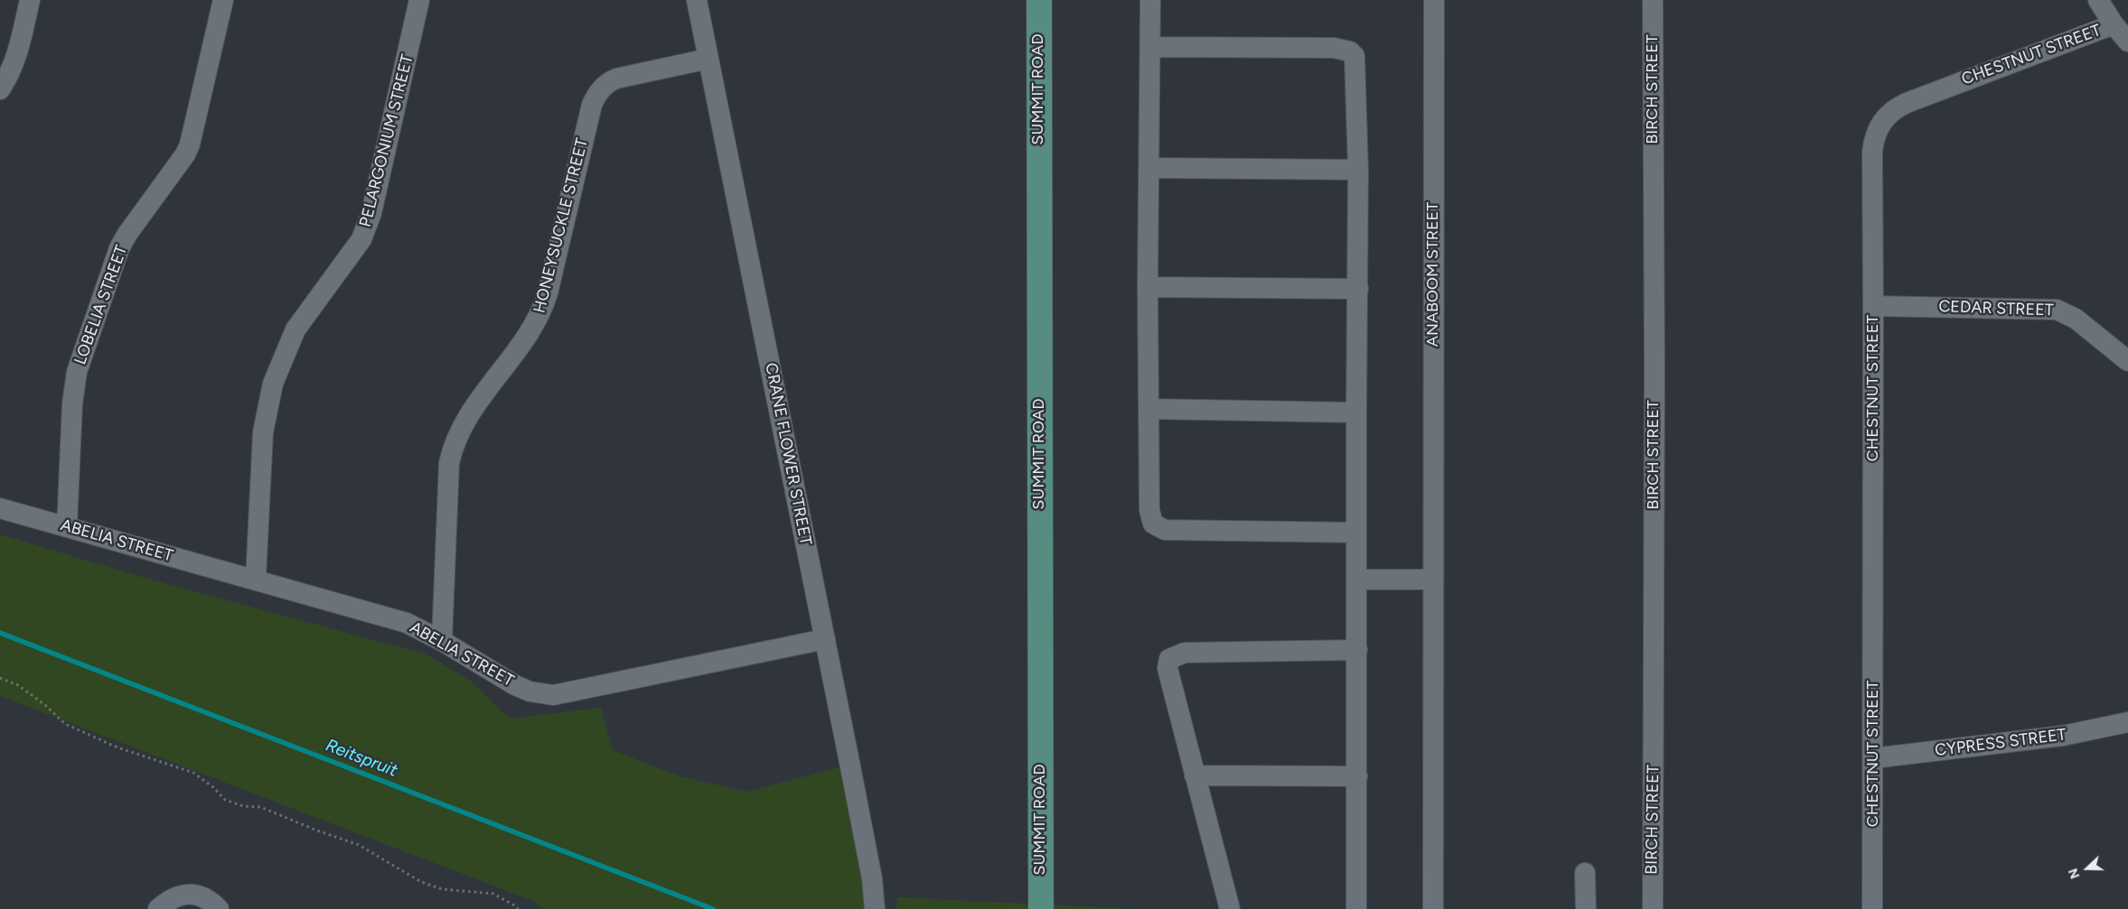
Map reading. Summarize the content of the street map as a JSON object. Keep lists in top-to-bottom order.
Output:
{
  "streets": {
    "main road": ["SUMMIT ROAD"],
    "street": [
      "CHESTNUT STREET",
      "BIRCH STREET",
      "PELARGONIUM STREET",
      "HONEYSUCKLE STREET",
      "ANABOOM STREET",
      "LOBELIA STREET",
      "CEDAR STREET",
      "CRANE FLOWER STREET",
      "ABELIA STREET",
      "CYPRESS STREET"
    ]
  },
  "crossings": [
    ["CHESTNUT STREET", "CEDAR STREET"],
    ["CHESTNUT STREET", "CYPRESS STREET"],
    ["PELARGONIUM STREET", "ABELIA STREET"],
    ["HONEYSUCKLE STREET", "CRANE FLOWER STREET"],
    ["HONEYSUCKLE STREET", "ABELIA STREET"],
    ["LOBELIA STREET", "ABELIA STREET"],
    ["CRANE FLOWER STREET", "ABELIA STREET"]
  ],
  "water": ["Reitspruit"],
  "north": "left"
}
